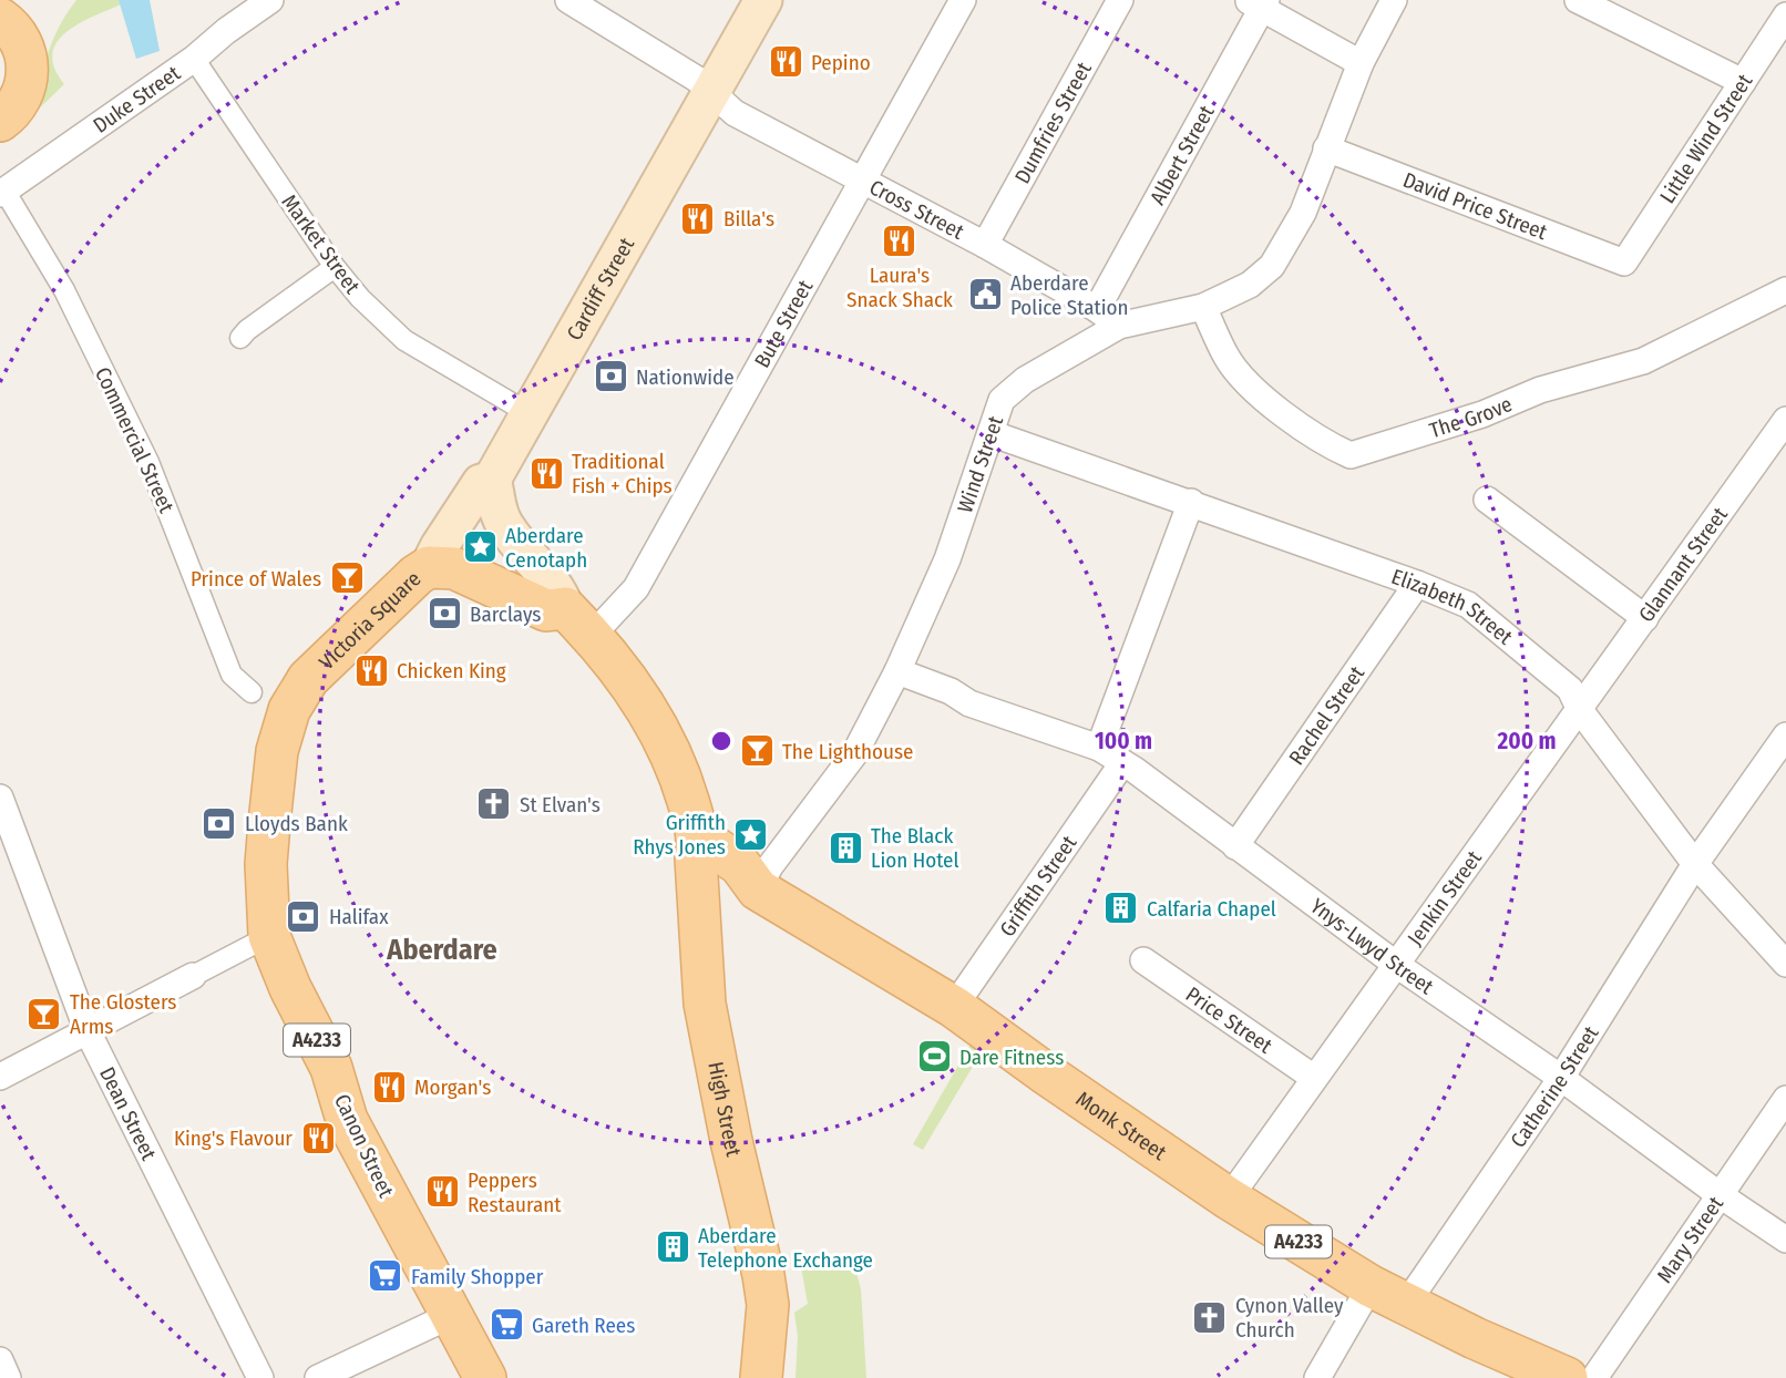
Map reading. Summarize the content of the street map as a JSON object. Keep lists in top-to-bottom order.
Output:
{
  "streets": {
    "main road": [
      "Cardiff Street",
      "Victoria Square",
      "A4233",
      "High Street",
      "Monk Street",
      "Canon Street"
    ],
    "street": [
      "Duke Street",
      "Dumfries Street",
      "Little Wind Street",
      "Albert Street",
      "David Price Street",
      "Cross Street",
      "Market Street",
      "Bute Street",
      "The Grove",
      "Commercial Street",
      "Wind Street",
      "Glannant Street",
      "Elizabeth Street",
      "Rachel Street",
      "Griffith Street",
      "Jenkin Street",
      "Ynys-Lwyd Street",
      "Price Street",
      "Catherine Street",
      "Dean Street",
      "Mary Street"
    ]
  },
  "crossings": [
    ["Duke Street", "Market Street"],
    ["Duke Street", "Commercial Street"],
    ["Dumfries Street", "Cross Street"],
    ["Little Wind Street", "David Price Street"],
    ["Albert Street", "Cross Street"],
    ["David Price Street", "Wind Street"],
    ["Cross Street", "Cardiff Street"],
    ["Cross Street", "Bute Street"],
    ["Cross Street", "Wind Street"],
    ["Market Street", "Cardiff Street"],
    ["Cardiff Street", "Victoria Square"],
    ["Bute Street", "Victoria Square"],
    ["The Grove", "Wind Street"],
    ["Wind Street", "Elizabeth Street"],
    ["Wind Street", "Ynys-Lwyd Street"],
    ["Wind Street", "Monk Street"],
    ["Glannant Street", "Elizabeth Street"],
    ["Glannant Street", "Jenkin Street"],
    ["Elizabeth Street", "Rachel Street"],
    ["Elizabeth Street", "Jenkin Street"],
    ["Elizabeth Street", "Catherine Street"],
    ["Victoria Square", "Canon Street"],
    ["Rachel Street", "Ynys-Lwyd Street"],
    ["Griffith Street", "Ynys-Lwyd Street"],
    ["Griffith Street", "Monk Street"],
    ["Jenkin Street", "Ynys-Lwyd Street"],
    ["Jenkin Street", "Price Street"],
    ["Jenkin Street", "Monk Street"],
    ["Ynys-Lwyd Street", "Catherine Street"],
    ["Ynys-Lwyd Street", "Mary Street"],
    ["Catherine Street", "Monk Street"],
    ["High Street", "Monk Street"]
  ],
  "districts": ["Aberdare"],
  "places": {
    "restaurant": [
      "Pepino",
      "Billa's",
      "Laura's Snack Shack",
      "Traditional Fish + Chips",
      "Chicken King",
      "Morgan's",
      "King's Flavour",
      "Peppers Restaurant"
    ],
    "public building": ["Aberdare Police Station"],
    "bank": [
      "Nationwide",
      "Barclays",
      "Lloyds Bank",
      "Halifax"
    ],
    "place": ["Aberdare Cenotaph", "Griffith Rhys Jones"],
    "bar": ["Prince of Wales", "The Lighthouse", "The Glosters Arms"],
    "church": ["St Elvan's", "Cynon Valley Church"],
    "building": ["The Black Lion Hotel", "Calfaria Chapel", "Aberdare Telephone Exchange"],
    "sports": ["Dare Fitness"],
    "supermarket": ["Family Shopper", "Gareth Rees"]
  },
  "rings": ["100 m", "200 m"]
}
